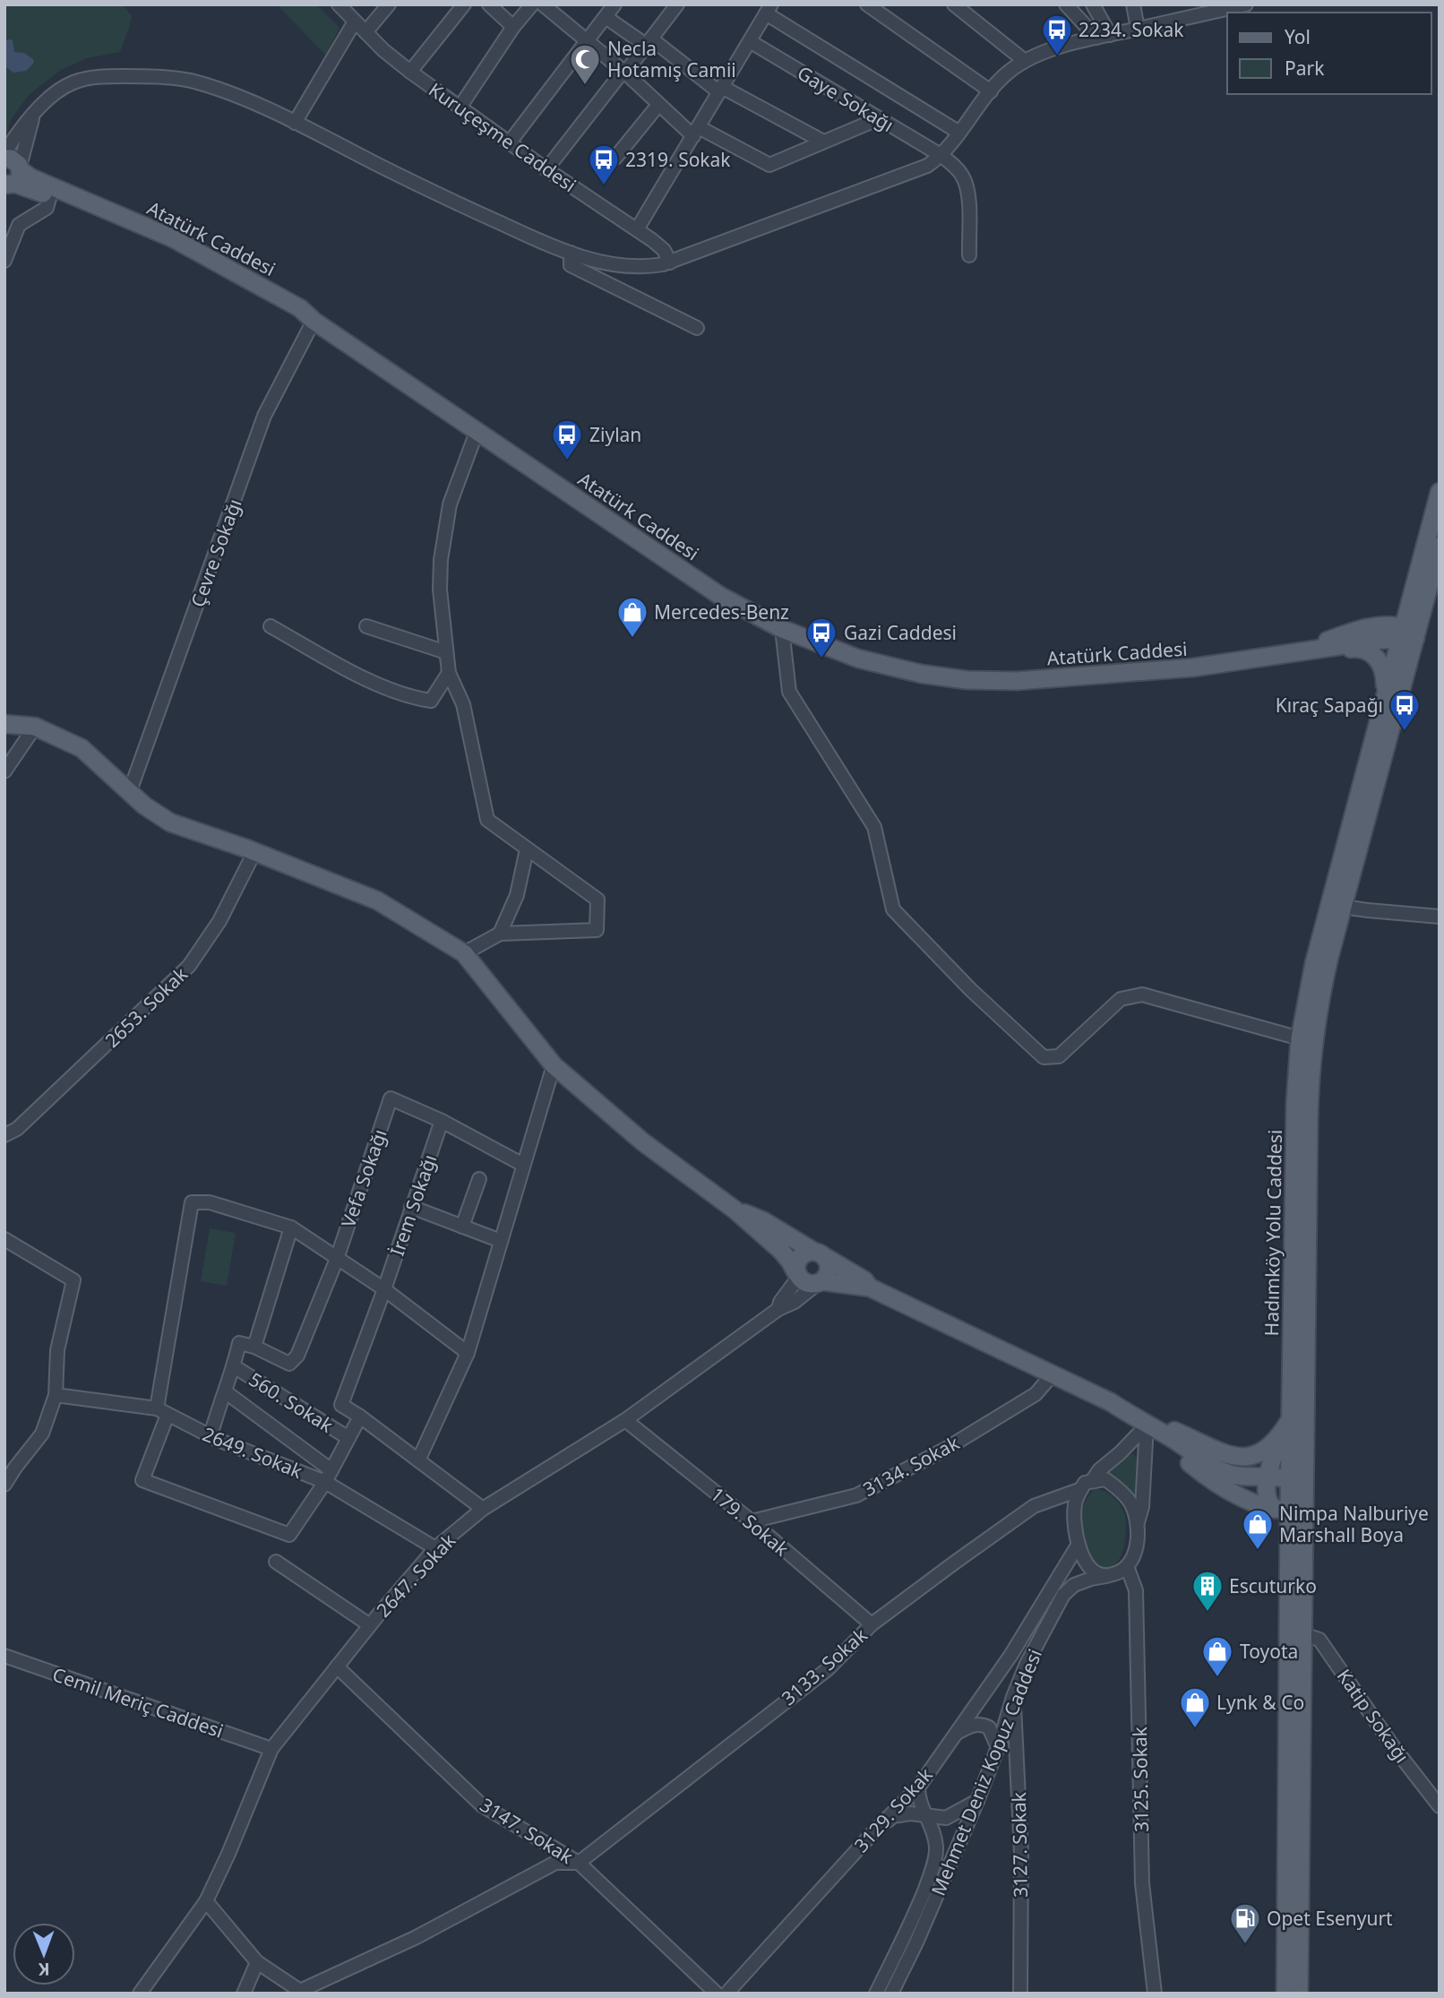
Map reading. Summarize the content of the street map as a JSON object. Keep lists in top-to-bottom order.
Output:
{
  "streets": {
    "main road": ["Atatürk Caddesi", "Hadımköy Yolu Caddesi"],
    "street": [
      "Gaye Sokağı",
      "Kuruçeşme Caddesi",
      "Çevre Sokağı",
      "2653. Sokak",
      "Vefa Sokağı",
      "İrem Sokağı",
      "560. Sokak",
      "2649. Sokak",
      "3134. Sokak",
      "179. Sokak",
      "2647. Sokak",
      "3133. Sokak",
      "Cemil Meriç Caddesi",
      "Katip Sokağı",
      "Mehmet Deniz Kopuz Caddesi",
      "3125. Sokak",
      "3129. Sokak",
      "3147. Sokak",
      "3127. Sokak"
    ]
  },
  "crossings": [
    ["Atatürk Caddesi", "Çevre Sokağı"],
    ["Vefa Sokağı", "İrem Sokağı"],
    ["Hadımköy Yolu Caddesi", "Katip Sokağı"],
    ["2649. Sokak", "2647. Sokak"],
    ["3134. Sokak", "179. Sokak"],
    ["179. Sokak", "2647. Sokak"],
    ["179. Sokak", "3133. Sokak"],
    ["2647. Sokak", "Cemil Meriç Caddesi"],
    ["2647. Sokak", "3147. Sokak"],
    ["3133. Sokak", "Mehmet Deniz Kopuz Caddesi"],
    ["3133. Sokak", "3125. Sokak"],
    ["3133. Sokak", "3129. Sokak"],
    ["3133. Sokak", "3147. Sokak"],
    ["Mehmet Deniz Kopuz Caddesi", "3125. Sokak"],
    ["Mehmet Deniz Kopuz Caddesi", "3129. Sokak"],
    ["Mehmet Deniz Kopuz Caddesi", "3127. Sokak"],
    ["3125. Sokak", "3129. Sokak"]
  ],
  "places": {
    "bus stop": [
      "2234. Sokak",
      "2319. Sokak",
      "Ziylan",
      "Gazi Caddesi",
      "Kıraç Sapağı"
    ],
    "mosque": ["Necla Hotamış Camii"],
    "shop": [
      "Mercedes-Benz",
      "Nimpa Nalburiye Marshall Boya",
      "Toyota",
      "Lynk & Co"
    ],
    "building": ["Escuturko"],
    "fuel station": ["Opet Esenyurt"]
  },
  "legend": ["Yol", "Park"],
  "north": "bottom"
}
